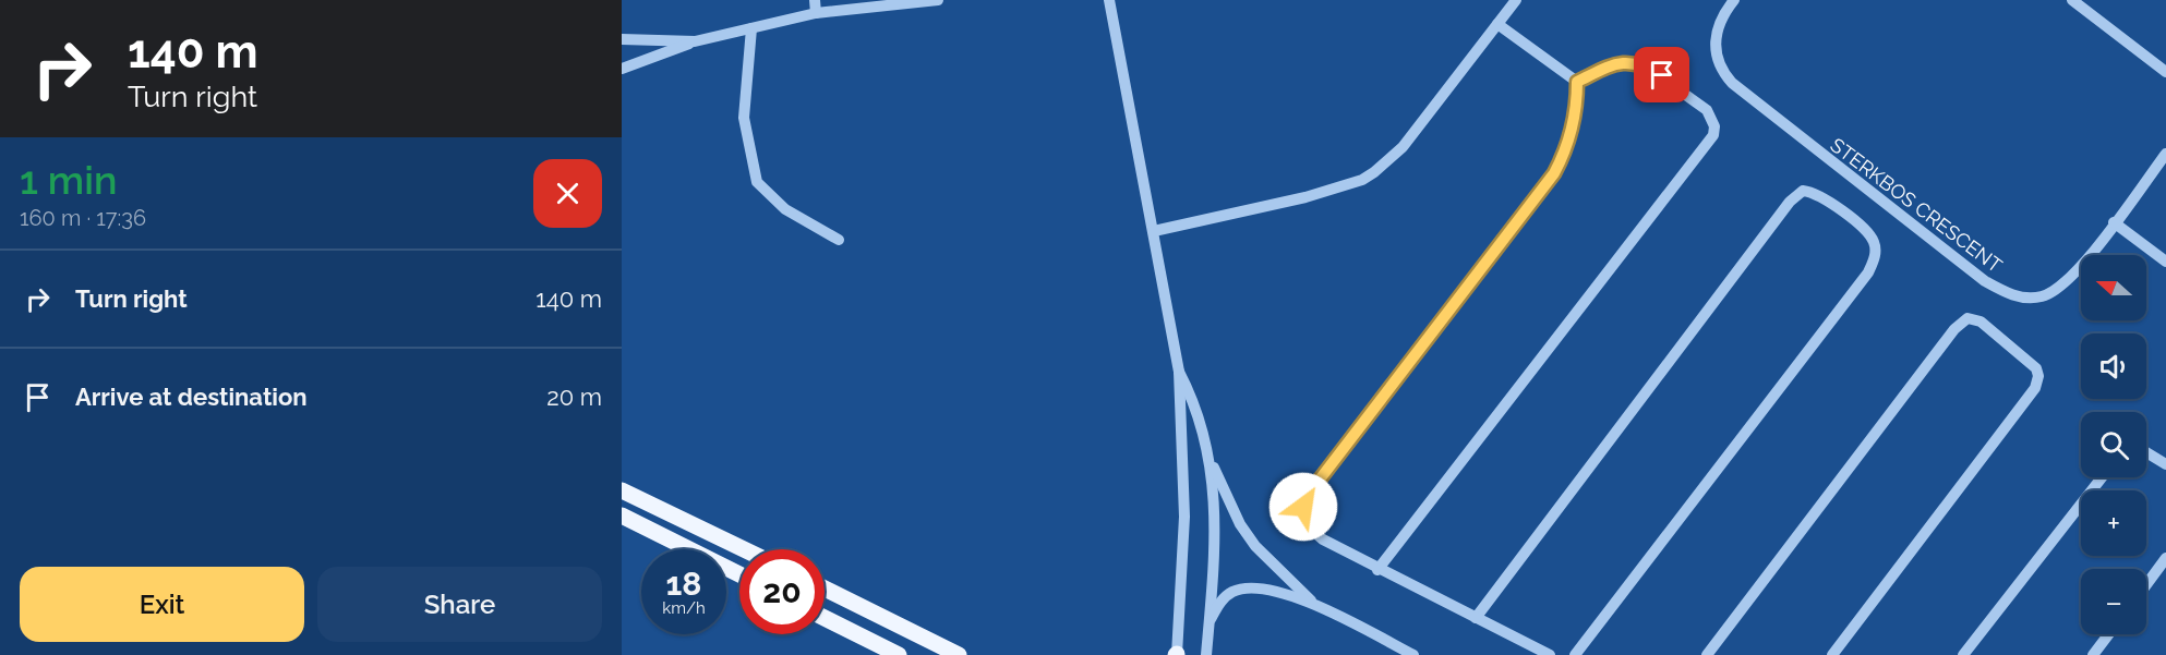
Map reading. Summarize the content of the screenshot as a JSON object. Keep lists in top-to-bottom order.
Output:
{
  "streets": {
    "street": ["STERKBOS CRESCENT"]
  },
  "north": "left",
  "page": {
    "turn": ["140 m", "Turn right"],
    "heading": ["1 min", "160 m · 17:36"],
    "list": [
      {
        "name": "Turn right",
        "value": "140 m"
      },
      {
        "name": "Arrive at destination",
        "value": "20 m"
      }
    ],
    "map_buttons": ["+", "−"],
    "speed": "18 km/h",
    "limit": "20",
    "buttons": ["Exit", "Share"]
  }
}
